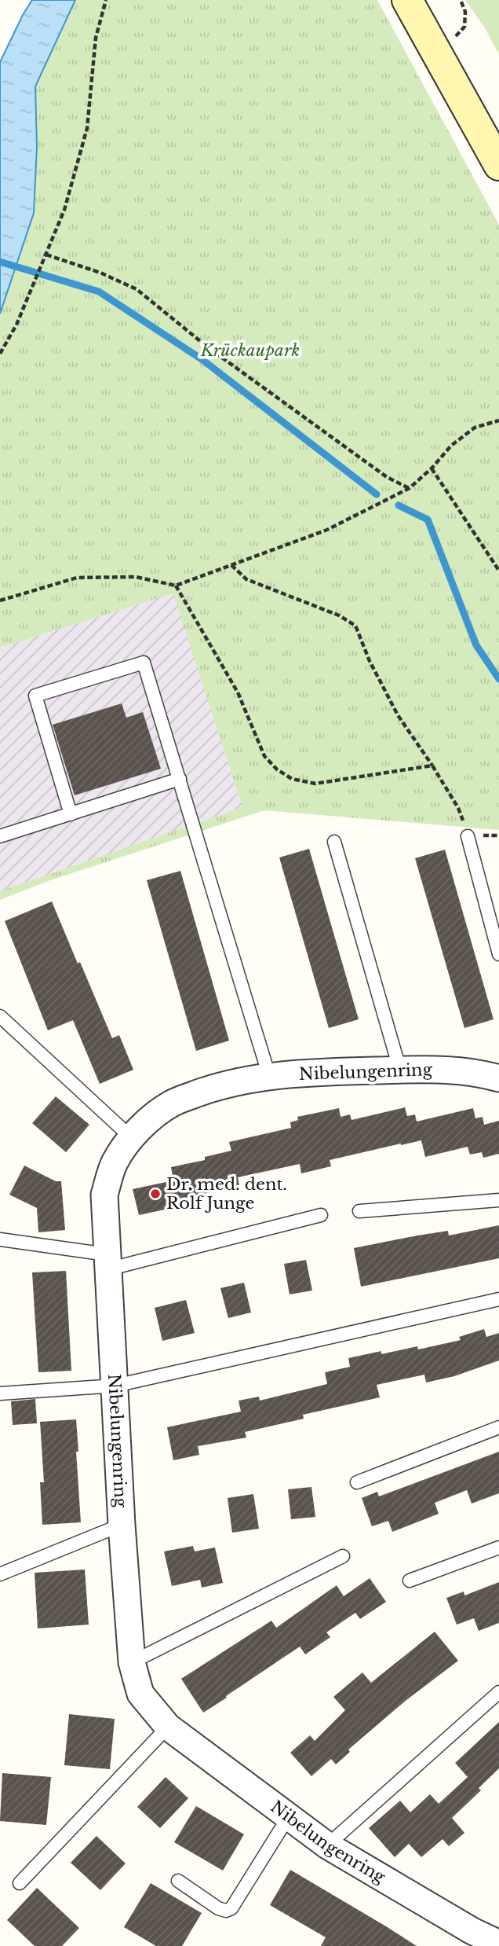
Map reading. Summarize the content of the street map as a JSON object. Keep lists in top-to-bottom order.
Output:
{
  "streets": {
    "street": ["Nibelungenring"]
  },
  "parks": ["Krückaupark"],
  "places": ["Dr. med. dent. Rolf Junge"]
}
